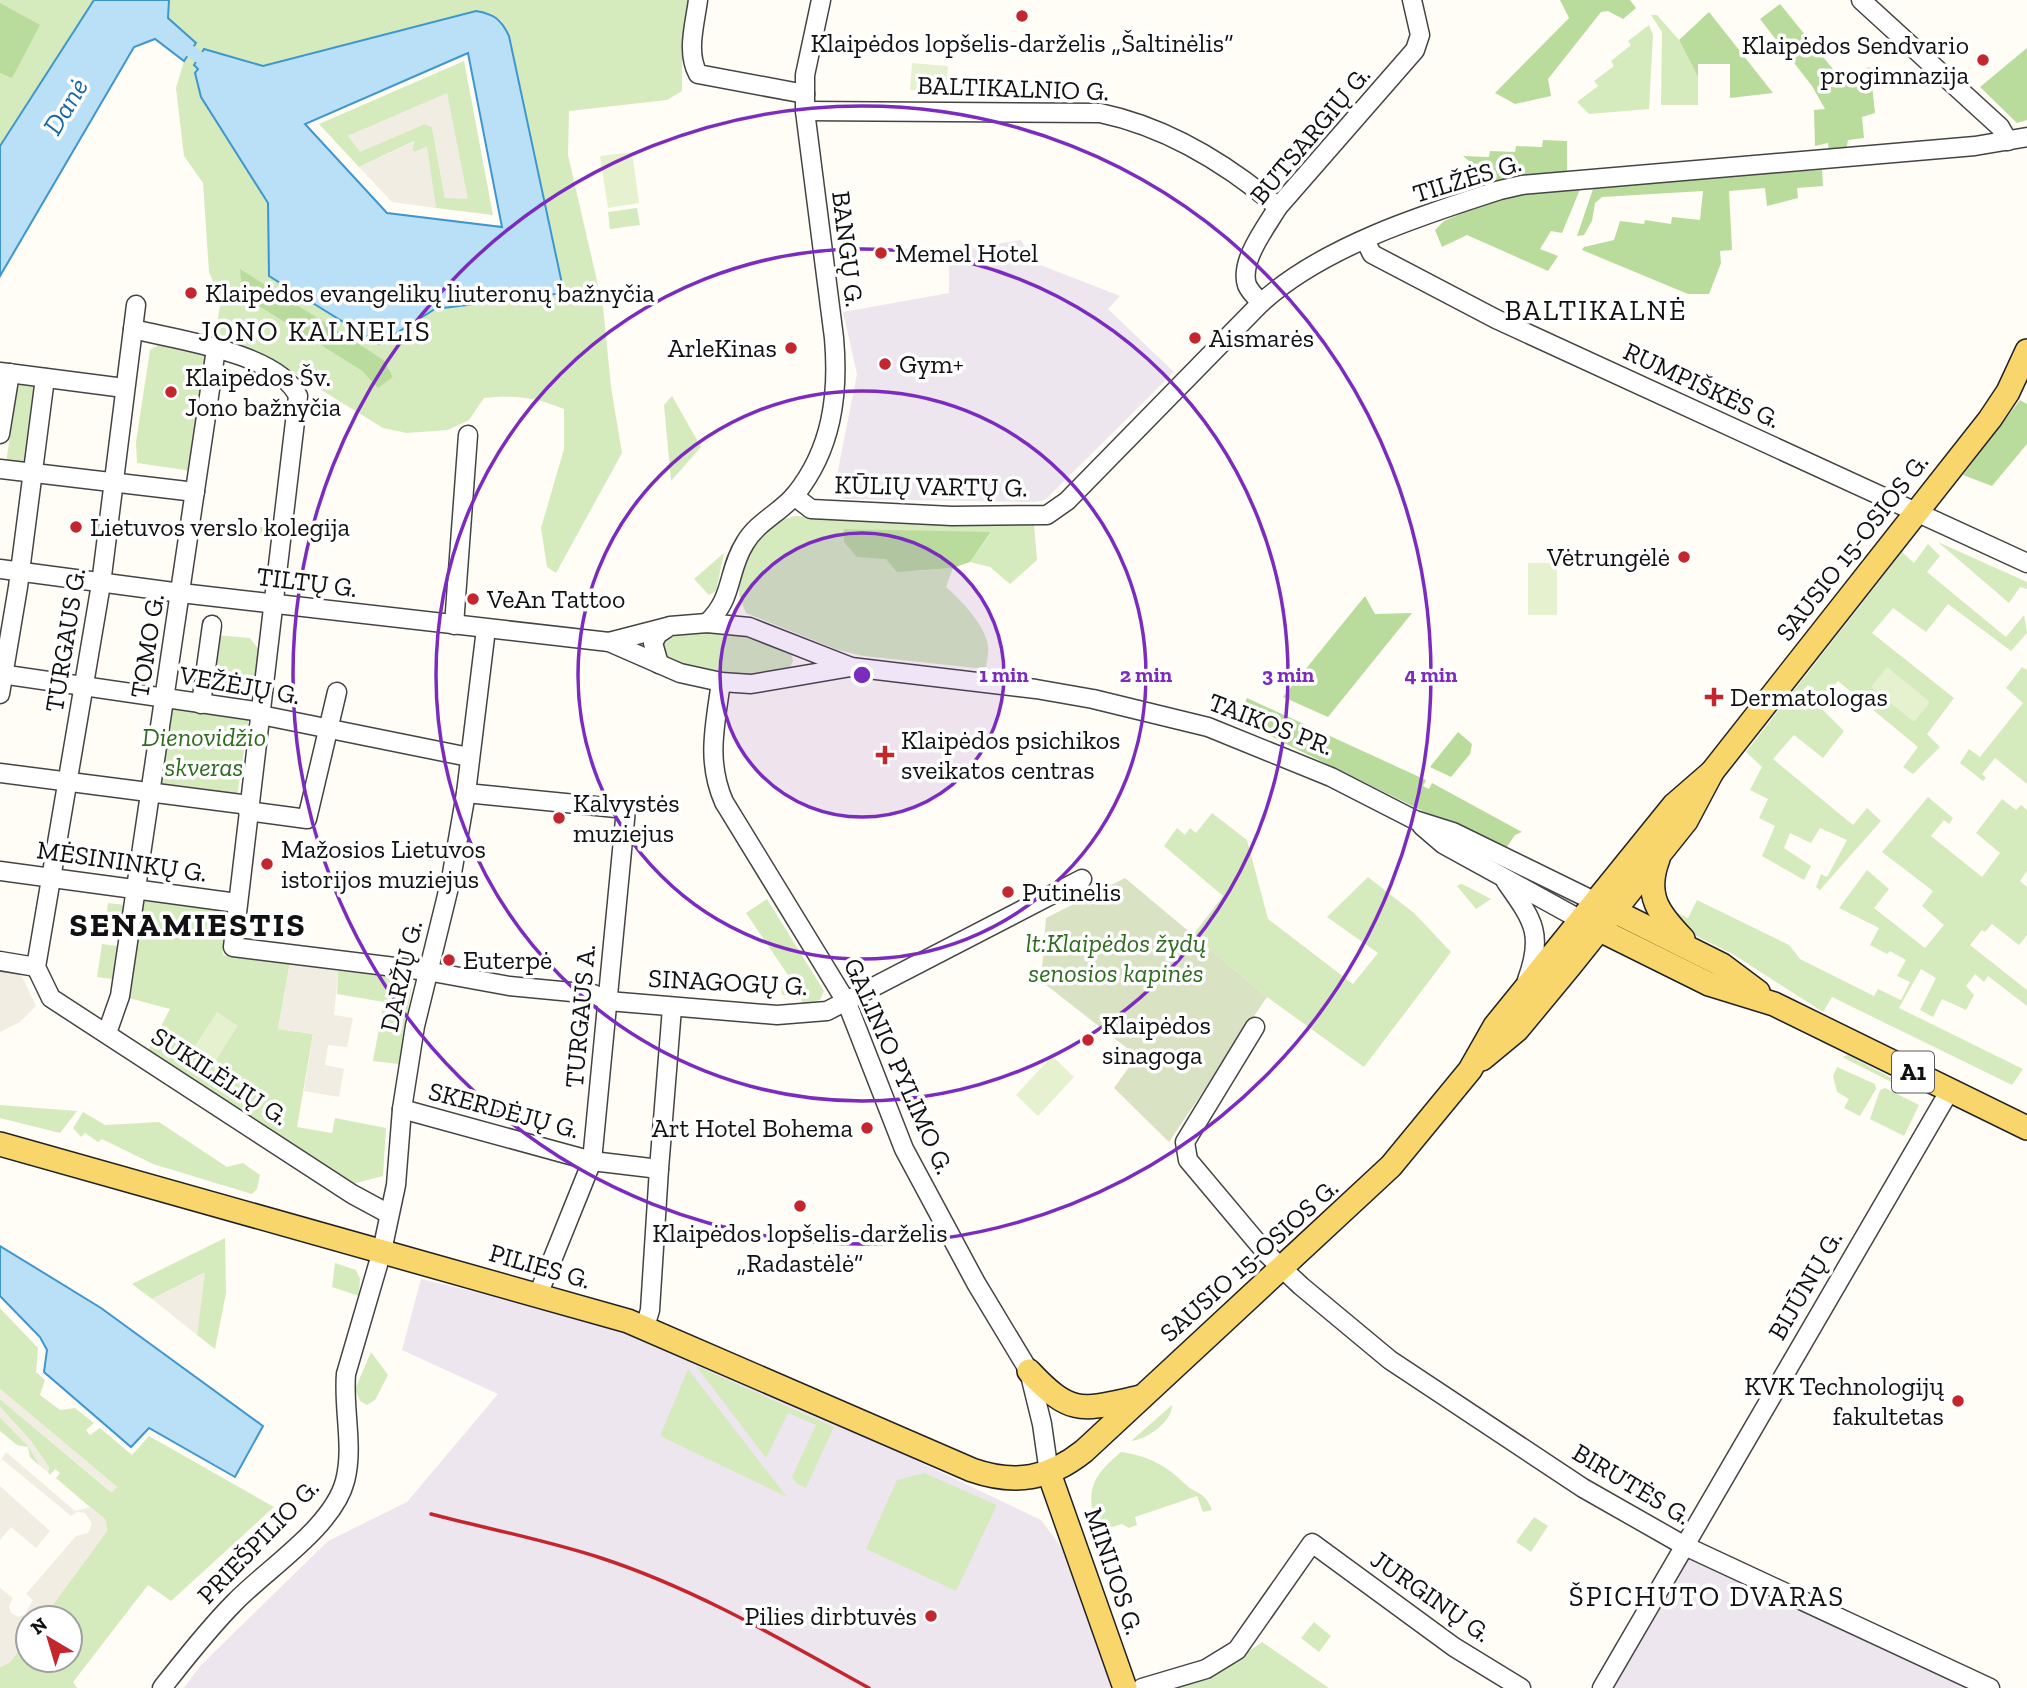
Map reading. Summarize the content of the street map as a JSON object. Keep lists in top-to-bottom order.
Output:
{
  "streets": {
    "main road": [
      "SAUSIO 15-OSIOS G.",
      "TAIKOS PR.",
      "A1",
      "PILIES G.",
      "MINIJOS G."
    ],
    "street": [
      "BALTIKALNIO G.",
      "BUTSARGIŲ G.",
      "TILŽĖS G.",
      "BANGŲ G.",
      "RUMPIŠKĖS G.",
      "KŪLIŲ VARTŲ G.",
      "TILTŲ G.",
      "TURGAUS G.",
      "TOMO G.",
      "VEŽĖJŲ G.",
      "MĖSININKŲ G.",
      "DARŽŲ G.",
      "SINAGOGŲ G.",
      "TURGAUS A.",
      "GALINIO PYLIMO G.",
      "SUKILĖLIŲ G.",
      "SKERDĖJŲ G.",
      "BIJŪNŲ G.",
      "BIRUTĖS G.",
      "PRIEŠPILIO G.",
      "JURGINŲ G."
    ]
  },
  "crossings": [
    ["BALTIKALNIO G.", "BUTSARGIŲ G."],
    ["BALTIKALNIO G.", "BANGŲ G."],
    ["BUTSARGIŲ G.", "TILŽĖS G."],
    ["TILŽĖS G.", "RUMPIŠKĖS G."],
    ["TILŽĖS G.", "KŪLIŲ VARTŲ G."],
    ["BANGŲ G.", "KŪLIŲ VARTŲ G."],
    ["RUMPIŠKĖS G.", "SAUSIO 15-OSIOS G."],
    ["SAUSIO 15-OSIOS G.", "TAIKOS PR."],
    ["SAUSIO 15-OSIOS G.", "GALINIO PYLIMO G."],
    ["SAUSIO 15-OSIOS G.", "PILIES G."],
    ["SAUSIO 15-OSIOS G.", "BIRUTĖS G."],
    ["SAUSIO 15-OSIOS G.", "MINIJOS G."],
    ["TILTŲ G.", "TURGAUS G."],
    ["TILTŲ G.", "TOMO G."],
    ["TILTŲ G.", "DARŽŲ G."],
    ["TILTŲ G.", "A1"],
    ["TURGAUS G.", "VEŽĖJŲ G."],
    ["TURGAUS G.", "MĖSININKŲ G."],
    ["TURGAUS G.", "SUKILĖLIŲ G."],
    ["TOMO G.", "VEŽĖJŲ G."],
    ["TOMO G.", "MĖSININKŲ G."],
    ["TOMO G.", "SUKILĖLIŲ G."],
    ["VEŽĖJŲ G.", "DARŽŲ G."],
    ["TAIKOS PR.", "A1"],
    ["TAIKOS PR.", "BIJŪNŲ G."],
    ["MĖSININKŲ G.", "SINAGOGŲ G."],
    ["DARŽŲ G.", "SINAGOGŲ G."],
    ["DARŽŲ G.", "TURGAUS A."],
    ["DARŽŲ G.", "SUKILĖLIŲ G."],
    ["DARŽŲ G.", "SKERDĖJŲ G."],
    ["DARŽŲ G.", "PILIES G."],
    ["DARŽŲ G.", "PRIEŠPILIO G."],
    ["SINAGOGŲ G.", "TURGAUS A."],
    ["SINAGOGŲ G.", "GALINIO PYLIMO G."],
    ["TURGAUS A.", "SKERDĖJŲ G."],
    ["TURGAUS A.", "PILIES G."],
    ["GALINIO PYLIMO G.", "A1"],
    ["GALINIO PYLIMO G.", "PILIES G."],
    ["GALINIO PYLIMO G.", "MINIJOS G."],
    ["PILIES G.", "PRIEŠPILIO G."],
    ["PILIES G.", "MINIJOS G."],
    ["BIJŪNŲ G.", "BIRUTĖS G."]
  ],
  "districts": [
    "BALTIKALNĖ",
    "JONO KALNELIS",
    "SENAMIESTIS",
    "ŠPICHUTO DVARAS"
  ],
  "water": ["Danė"],
  "parks": ["Dienovidžio skveras", "lt:Klaipėdos žydų senosios kapinės"],
  "places": {
    "other": [
      "Klaipėdos lopšelis-darželis „Šaltinėlis“",
      "Klaipėdos Sendvario progimnazija",
      "Memel Hotel",
      "Klaipėdos evangelikų liuteronų bažnyčia",
      "Aismarės",
      "ArleKinas",
      "Gym+",
      "Klaipėdos Šv. Jono bažnyčia",
      "Lietuvos verslo kolegija",
      "Vėtrungėlė",
      "VeAn Tattoo",
      "Kalvystės muziejus",
      "Mažosios Lietuvos istorijos muziejus",
      "Putinelis",
      "Euterpė",
      "Klaipėdos sinagoga",
      "Art Hotel Bohema",
      "Klaipėdos lopšelis-darželis „Radastėlė“",
      "KVK Technologijų fakultetas",
      "Pilies dirbtuvės"
    ],
    "health": ["Dermatologas", "Klaipėdos psichikos sveikatos centras"]
  },
  "north": "top left",
  "rings": [
    "1 min",
    "2 min",
    "3 min",
    "4 min"
  ]
}
